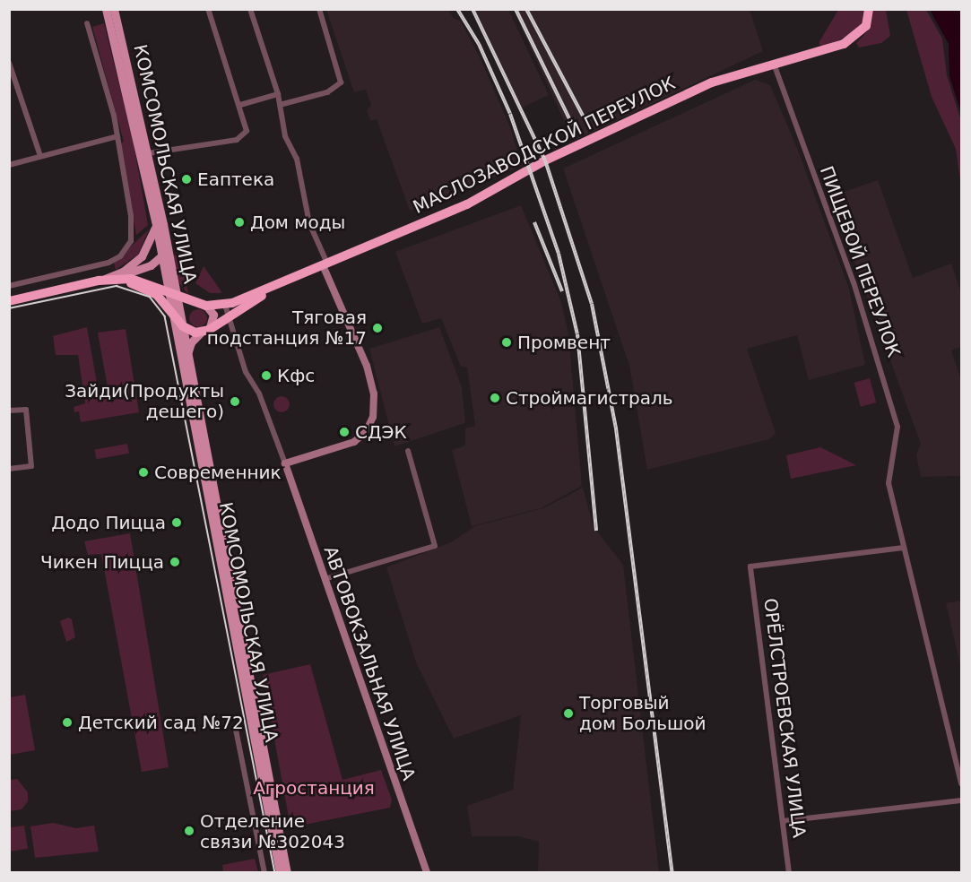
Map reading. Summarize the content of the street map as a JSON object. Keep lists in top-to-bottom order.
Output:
{
  "streets": {
    "highway": ["МАСЛОЗАВОДСКОЙ ПЕРЕУЛОК", "КОМСОМОЛЬСКАЯ УЛИЦА"],
    "street": ["ПИЩЕВОЙ ПЕРЕУЛОК", "АВТОВОКЗАЛЬНАЯ УЛИЦА", "ОРЁЛСТРОЕВСКАЯ УЛИЦА"]
  },
  "crossings": [
    ["МАСЛОЗАВОДСКОЙ ПЕРЕУЛОК", "ПИЩЕВОЙ ПЕРЕУЛОК"],
    ["МАСЛОЗАВОДСКОЙ ПЕРЕУЛОК", "АВТОВОКЗАЛЬНАЯ УЛИЦА"],
    ["ПИЩЕВОЙ ПЕРЕУЛОК", "ОРЁЛСТРОЕВСКАЯ УЛИЦА"]
  ],
  "parks": ["Агростанция"],
  "places": [
    "Еаптека",
    "Дом моды",
    "Тяговая подстанция №17",
    "Промвент",
    "Кфс",
    "Строймагистраль",
    "Зайди(Продукты дешего)",
    "СДЭК",
    "Современник",
    "Додо Пицца",
    "Чикен Пицца",
    "Торговый дом Большой",
    "Детский сад №72",
    "Отделение связи №302043"
  ]
}
